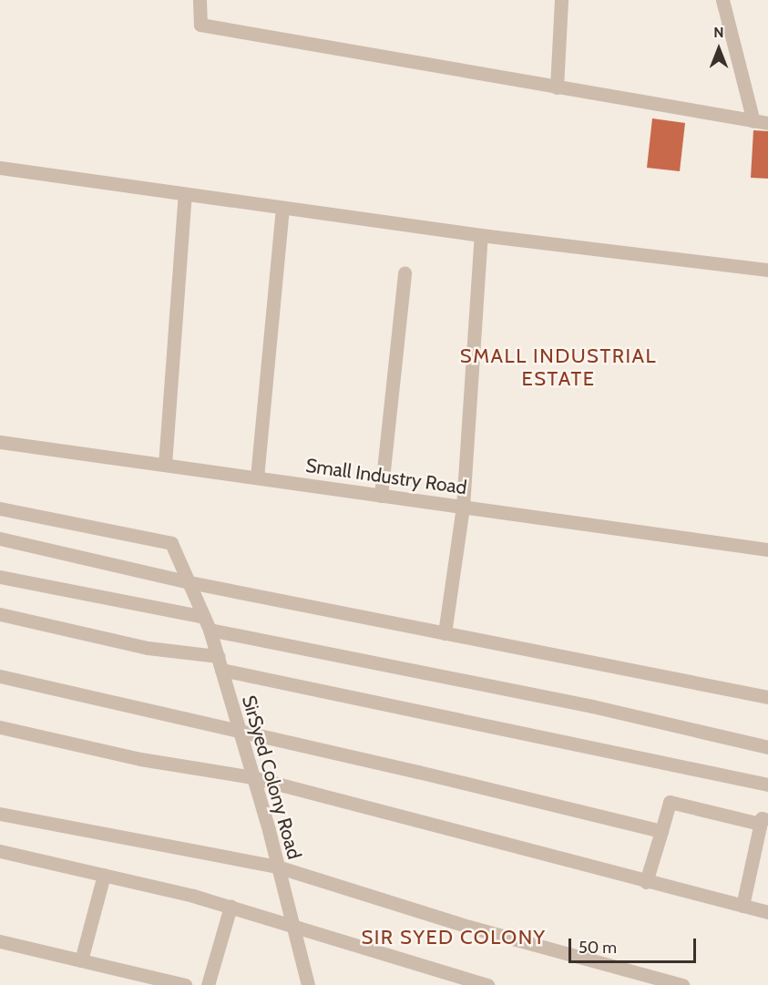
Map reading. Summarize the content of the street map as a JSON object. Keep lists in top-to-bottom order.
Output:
{
  "streets": {
    "street": ["Small Industry Road", "SirSyed Colony Road"]
  },
  "districts": ["SMALL INDUSTRIAL ESTATE", "SIR SYED COLONY"],
  "scale_bar": "50 m",
  "north": "top"
}
